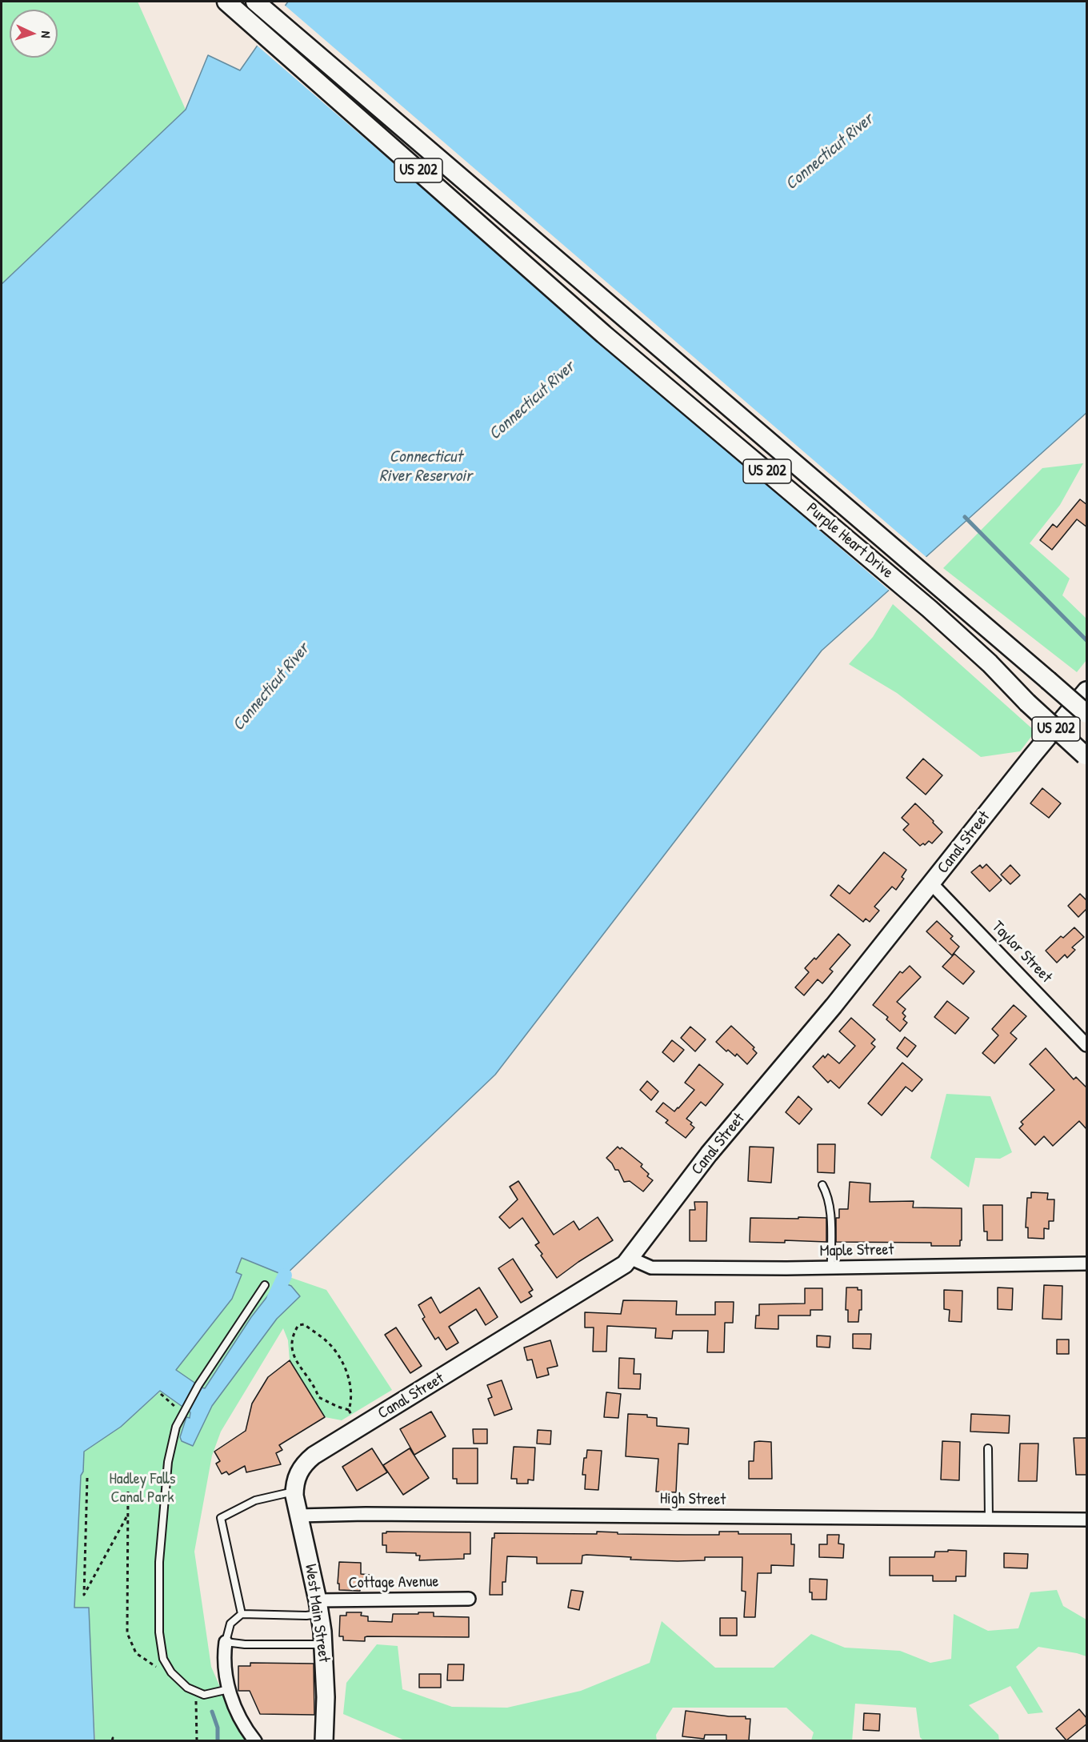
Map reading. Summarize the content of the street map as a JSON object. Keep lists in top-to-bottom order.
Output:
{
  "streets": {
    "main road": ["US 202", "Purple Heart Drive"],
    "street": [
      "Canal Street",
      "Taylor Street",
      "Maple Street",
      "High Street",
      "Cottage Avenue",
      "West Main Street"
    ]
  },
  "crossings": [
    ["Canal Street", "Taylor Street"],
    ["Canal Street", "Maple Street"],
    ["Canal Street", "High Street"],
    ["Canal Street", "West Main Street"],
    ["High Street", "West Main Street"],
    ["Cottage Avenue", "West Main Street"]
  ],
  "water": ["Connecticut River", "Connecticut River Reservoir"],
  "parks": ["Hadley Falls Canal Park"],
  "north": "right"
}
